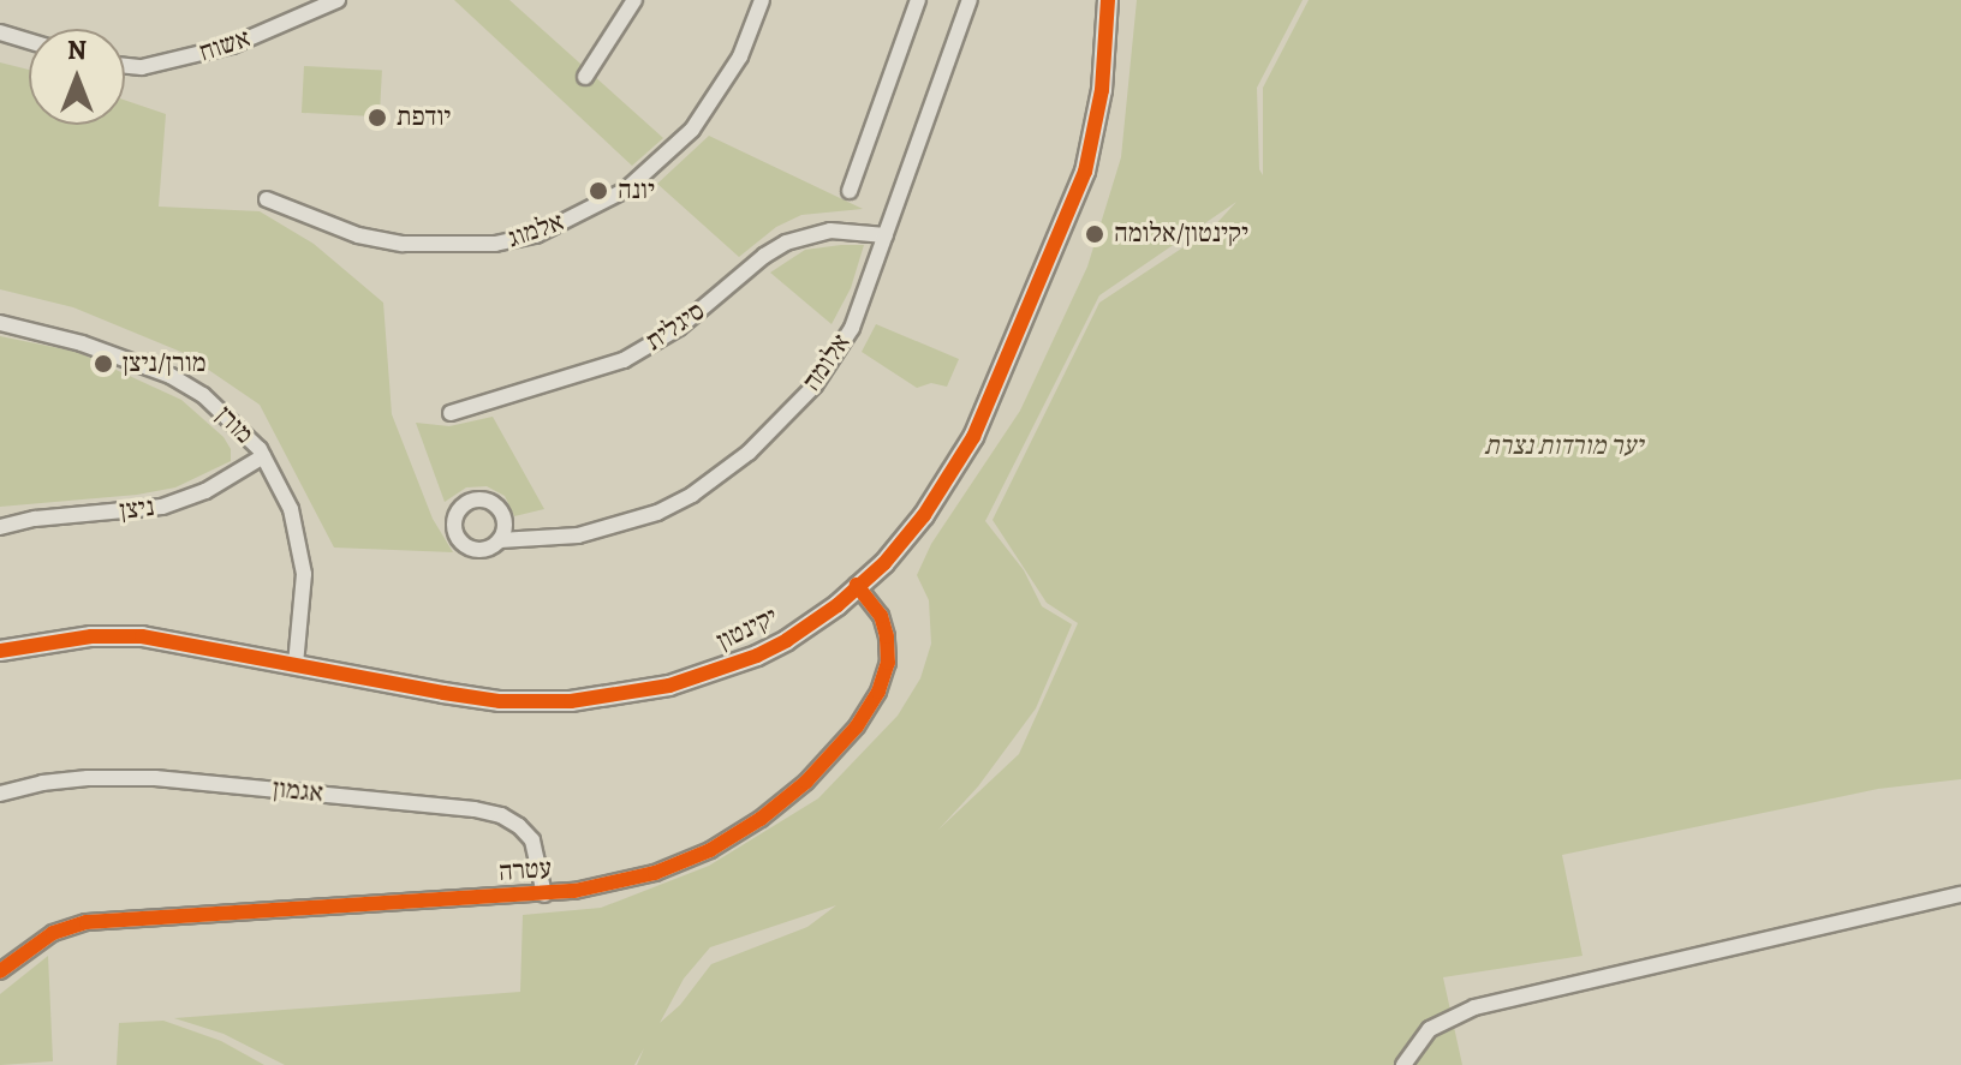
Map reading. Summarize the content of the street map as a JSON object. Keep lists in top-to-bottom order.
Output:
{
  "streets": {
    "street": [
      "אשוח",
      "אלמוג",
      "סיגלית",
      "אלומה",
      "מורן",
      "ניצן",
      "יקינטון",
      "אגמון",
      "עטרה"
    ]
  },
  "crossings": [
    ["סיגלית", "אלומה"],
    ["מורן", "ניצן"],
    ["מורן", "יקינטון"],
    ["יקינטון", "עטרה"],
    ["אגמון", "עטרה"]
  ],
  "parks": ["יער מורדות נצרת"],
  "places": [
    "יודפת",
    "יונה",
    "יקינטון/אלומה",
    "מורן/ניצן"
  ],
  "north": "top"
}
